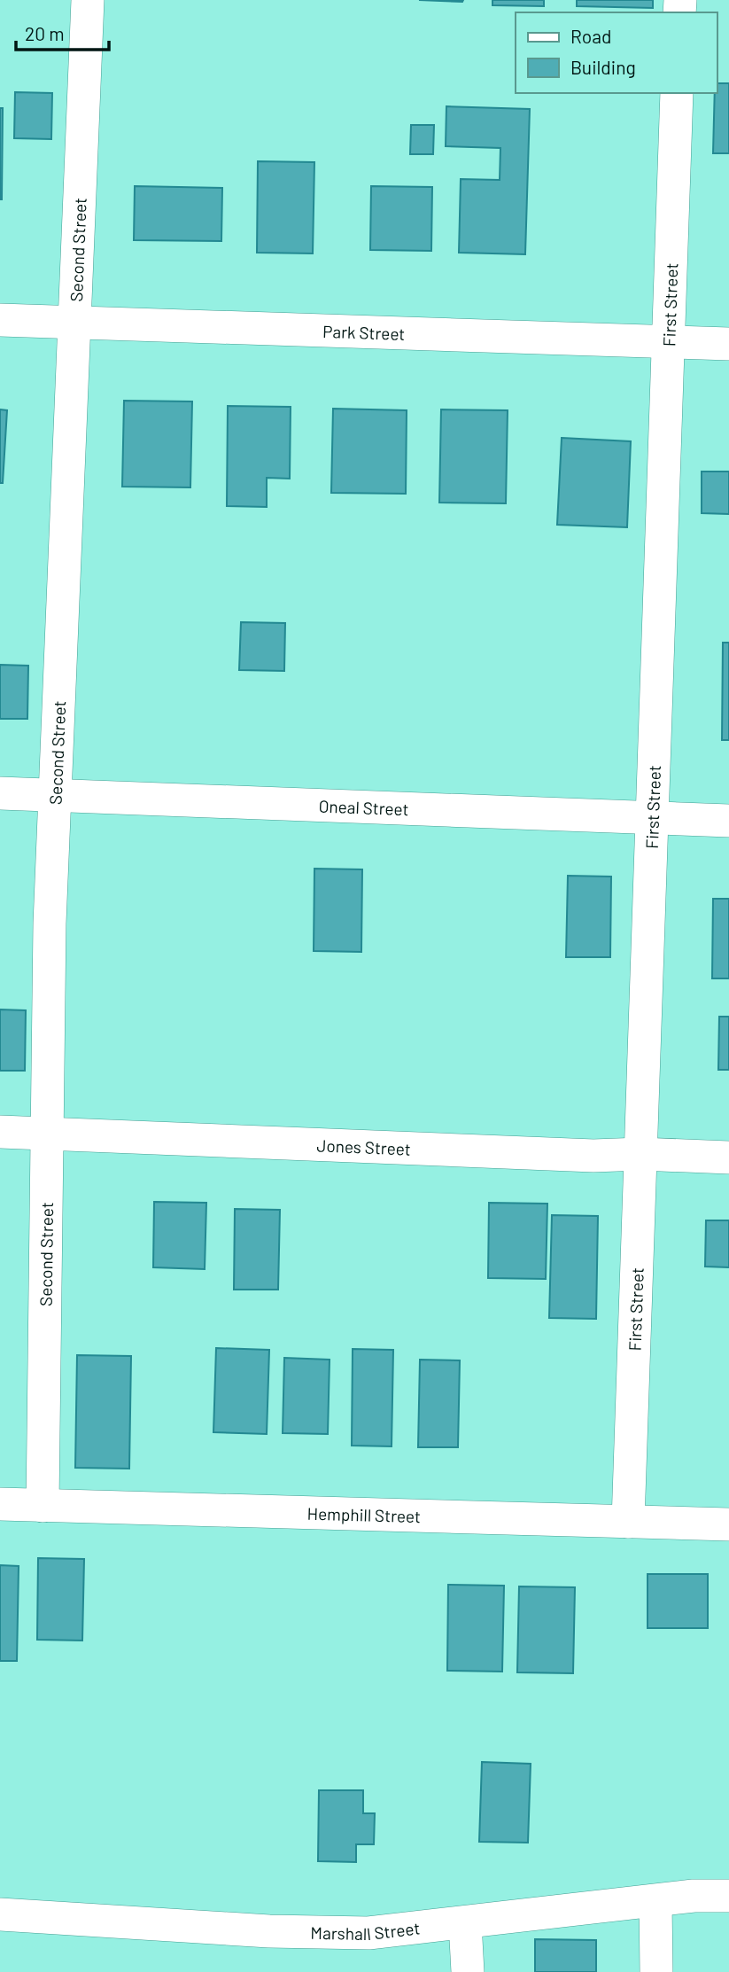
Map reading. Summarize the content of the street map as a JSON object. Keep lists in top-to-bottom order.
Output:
{
  "streets": {
    "street": [
      "Second Street",
      "First Street",
      "Park Street",
      "Oneal Street",
      "Jones Street",
      "Hemphill Street",
      "Marshall Street"
    ]
  },
  "crossings": [
    ["Second Street", "Park Street"],
    ["Second Street", "Oneal Street"],
    ["Second Street", "Jones Street"],
    ["Second Street", "Hemphill Street"],
    ["First Street", "Park Street"],
    ["First Street", "Oneal Street"],
    ["First Street", "Jones Street"],
    ["First Street", "Hemphill Street"]
  ],
  "legend": ["Road", "Building"],
  "scale_bar": "20 m"
}
